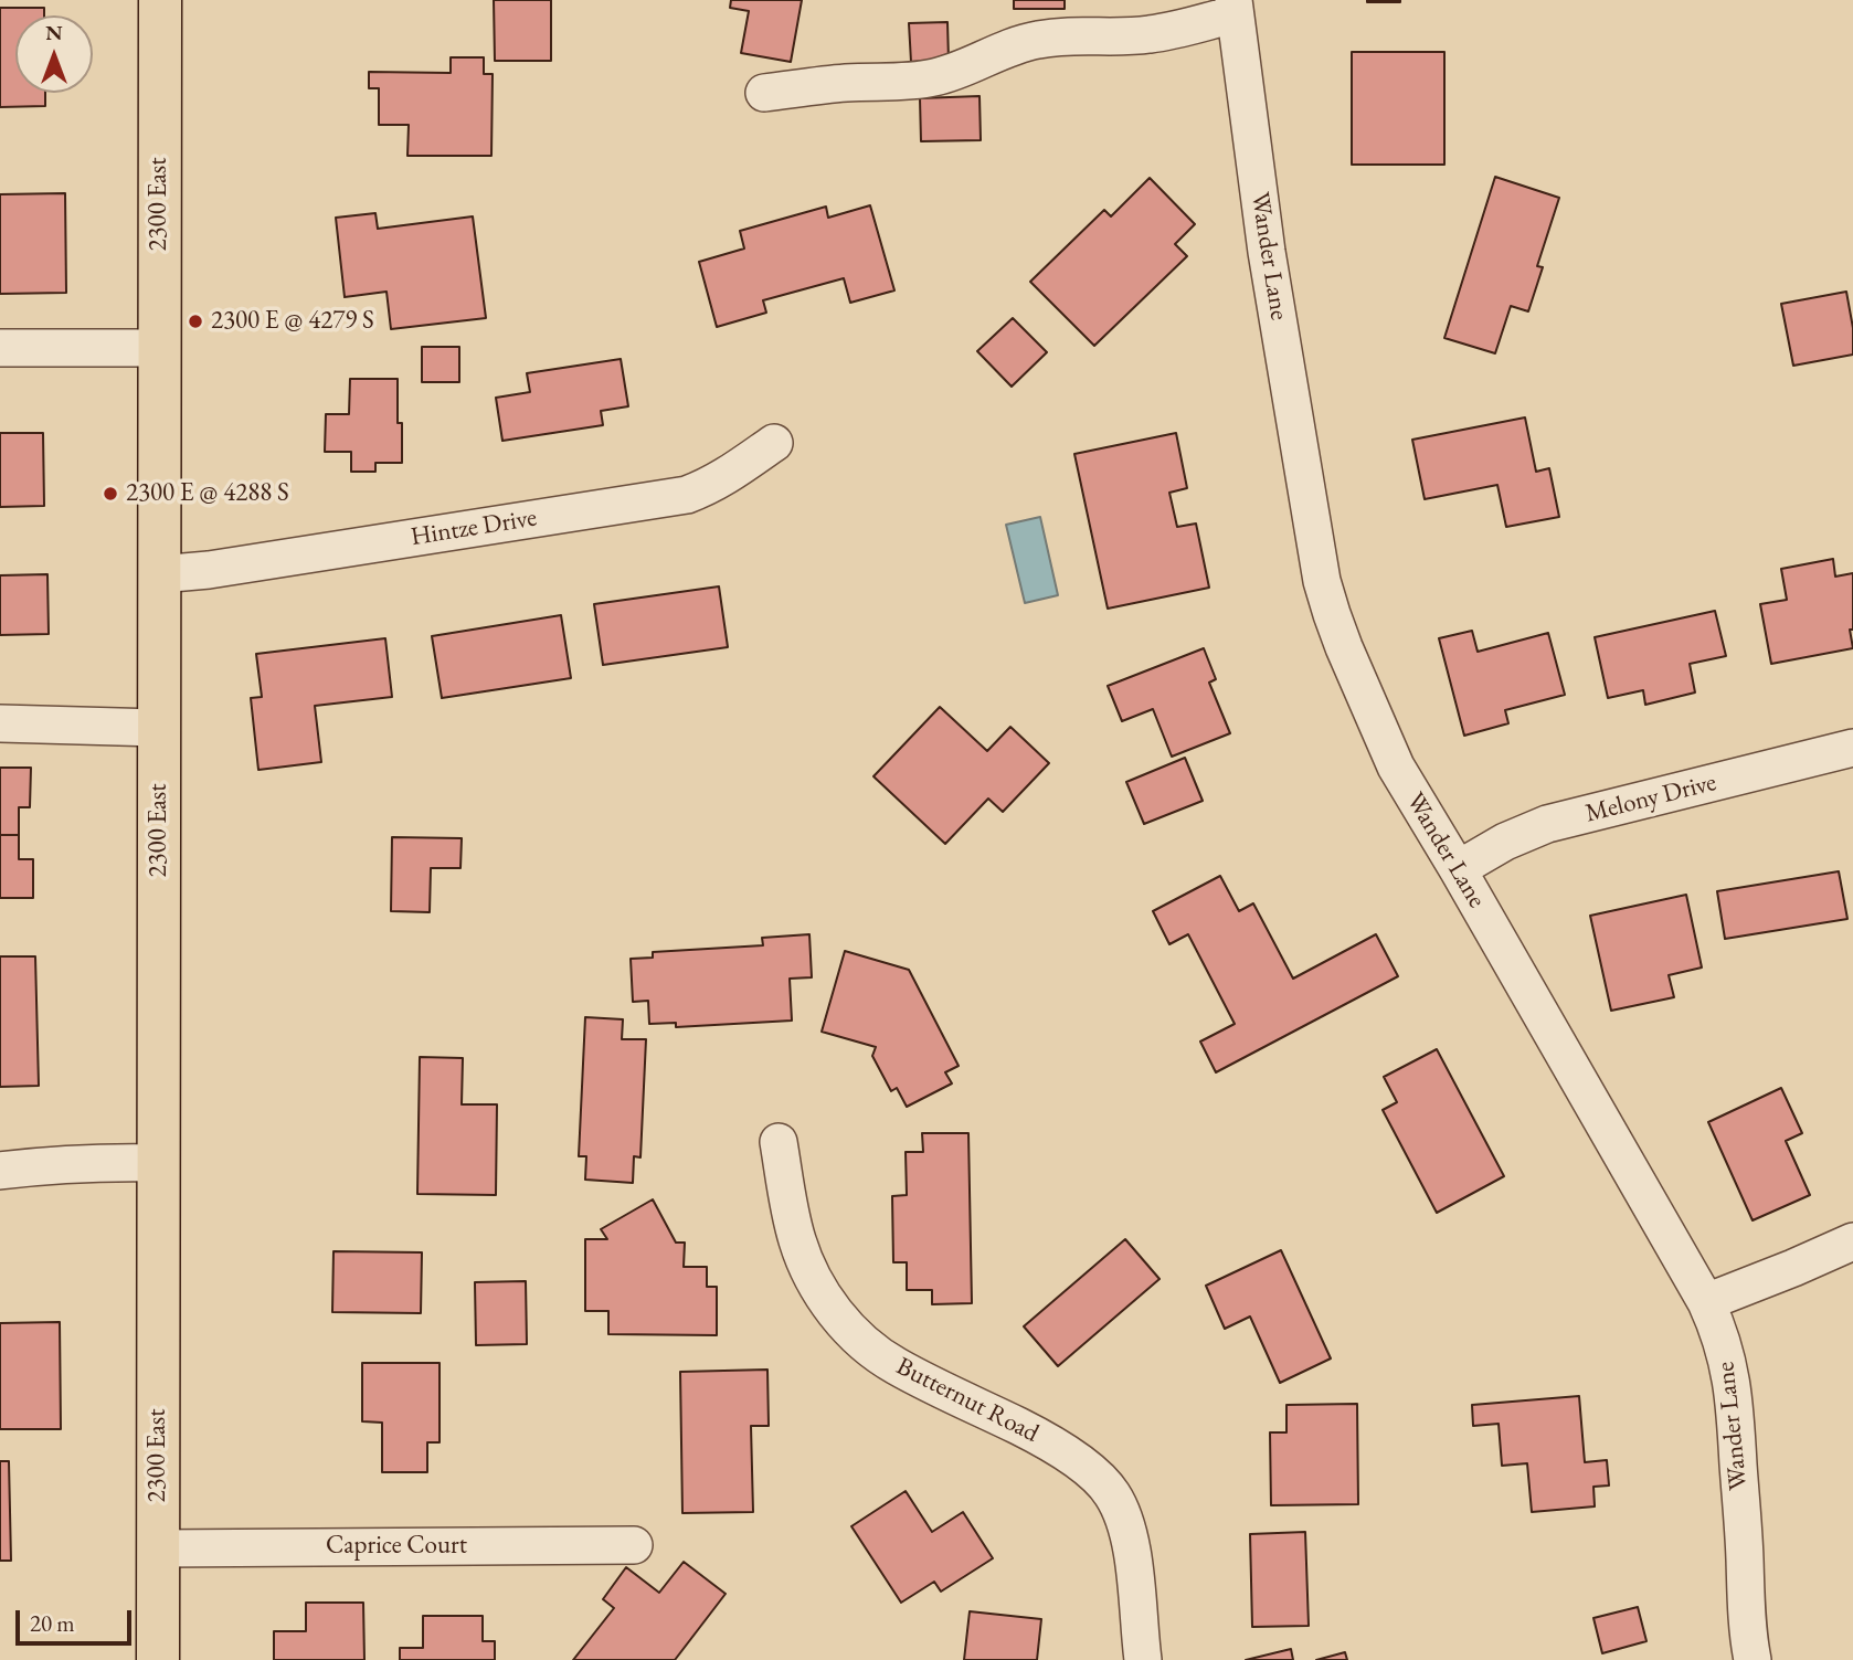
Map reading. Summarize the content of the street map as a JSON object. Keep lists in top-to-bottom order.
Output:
{
  "streets": {
    "main road": ["2300 East"],
    "street": [
      "Wander Lane",
      "Hintze Drive",
      "Melony Drive",
      "Butternut Road",
      "Caprice Court"
    ]
  },
  "crossings": [
    ["2300 East", "Hintze Drive"],
    ["2300 East", "Caprice Court"],
    ["Wander Lane", "Melony Drive"]
  ],
  "places": ["2300 E @ 4279 S", "2300 E @ 4288 S"],
  "scale_bar": "20 m",
  "north": "top"
}
